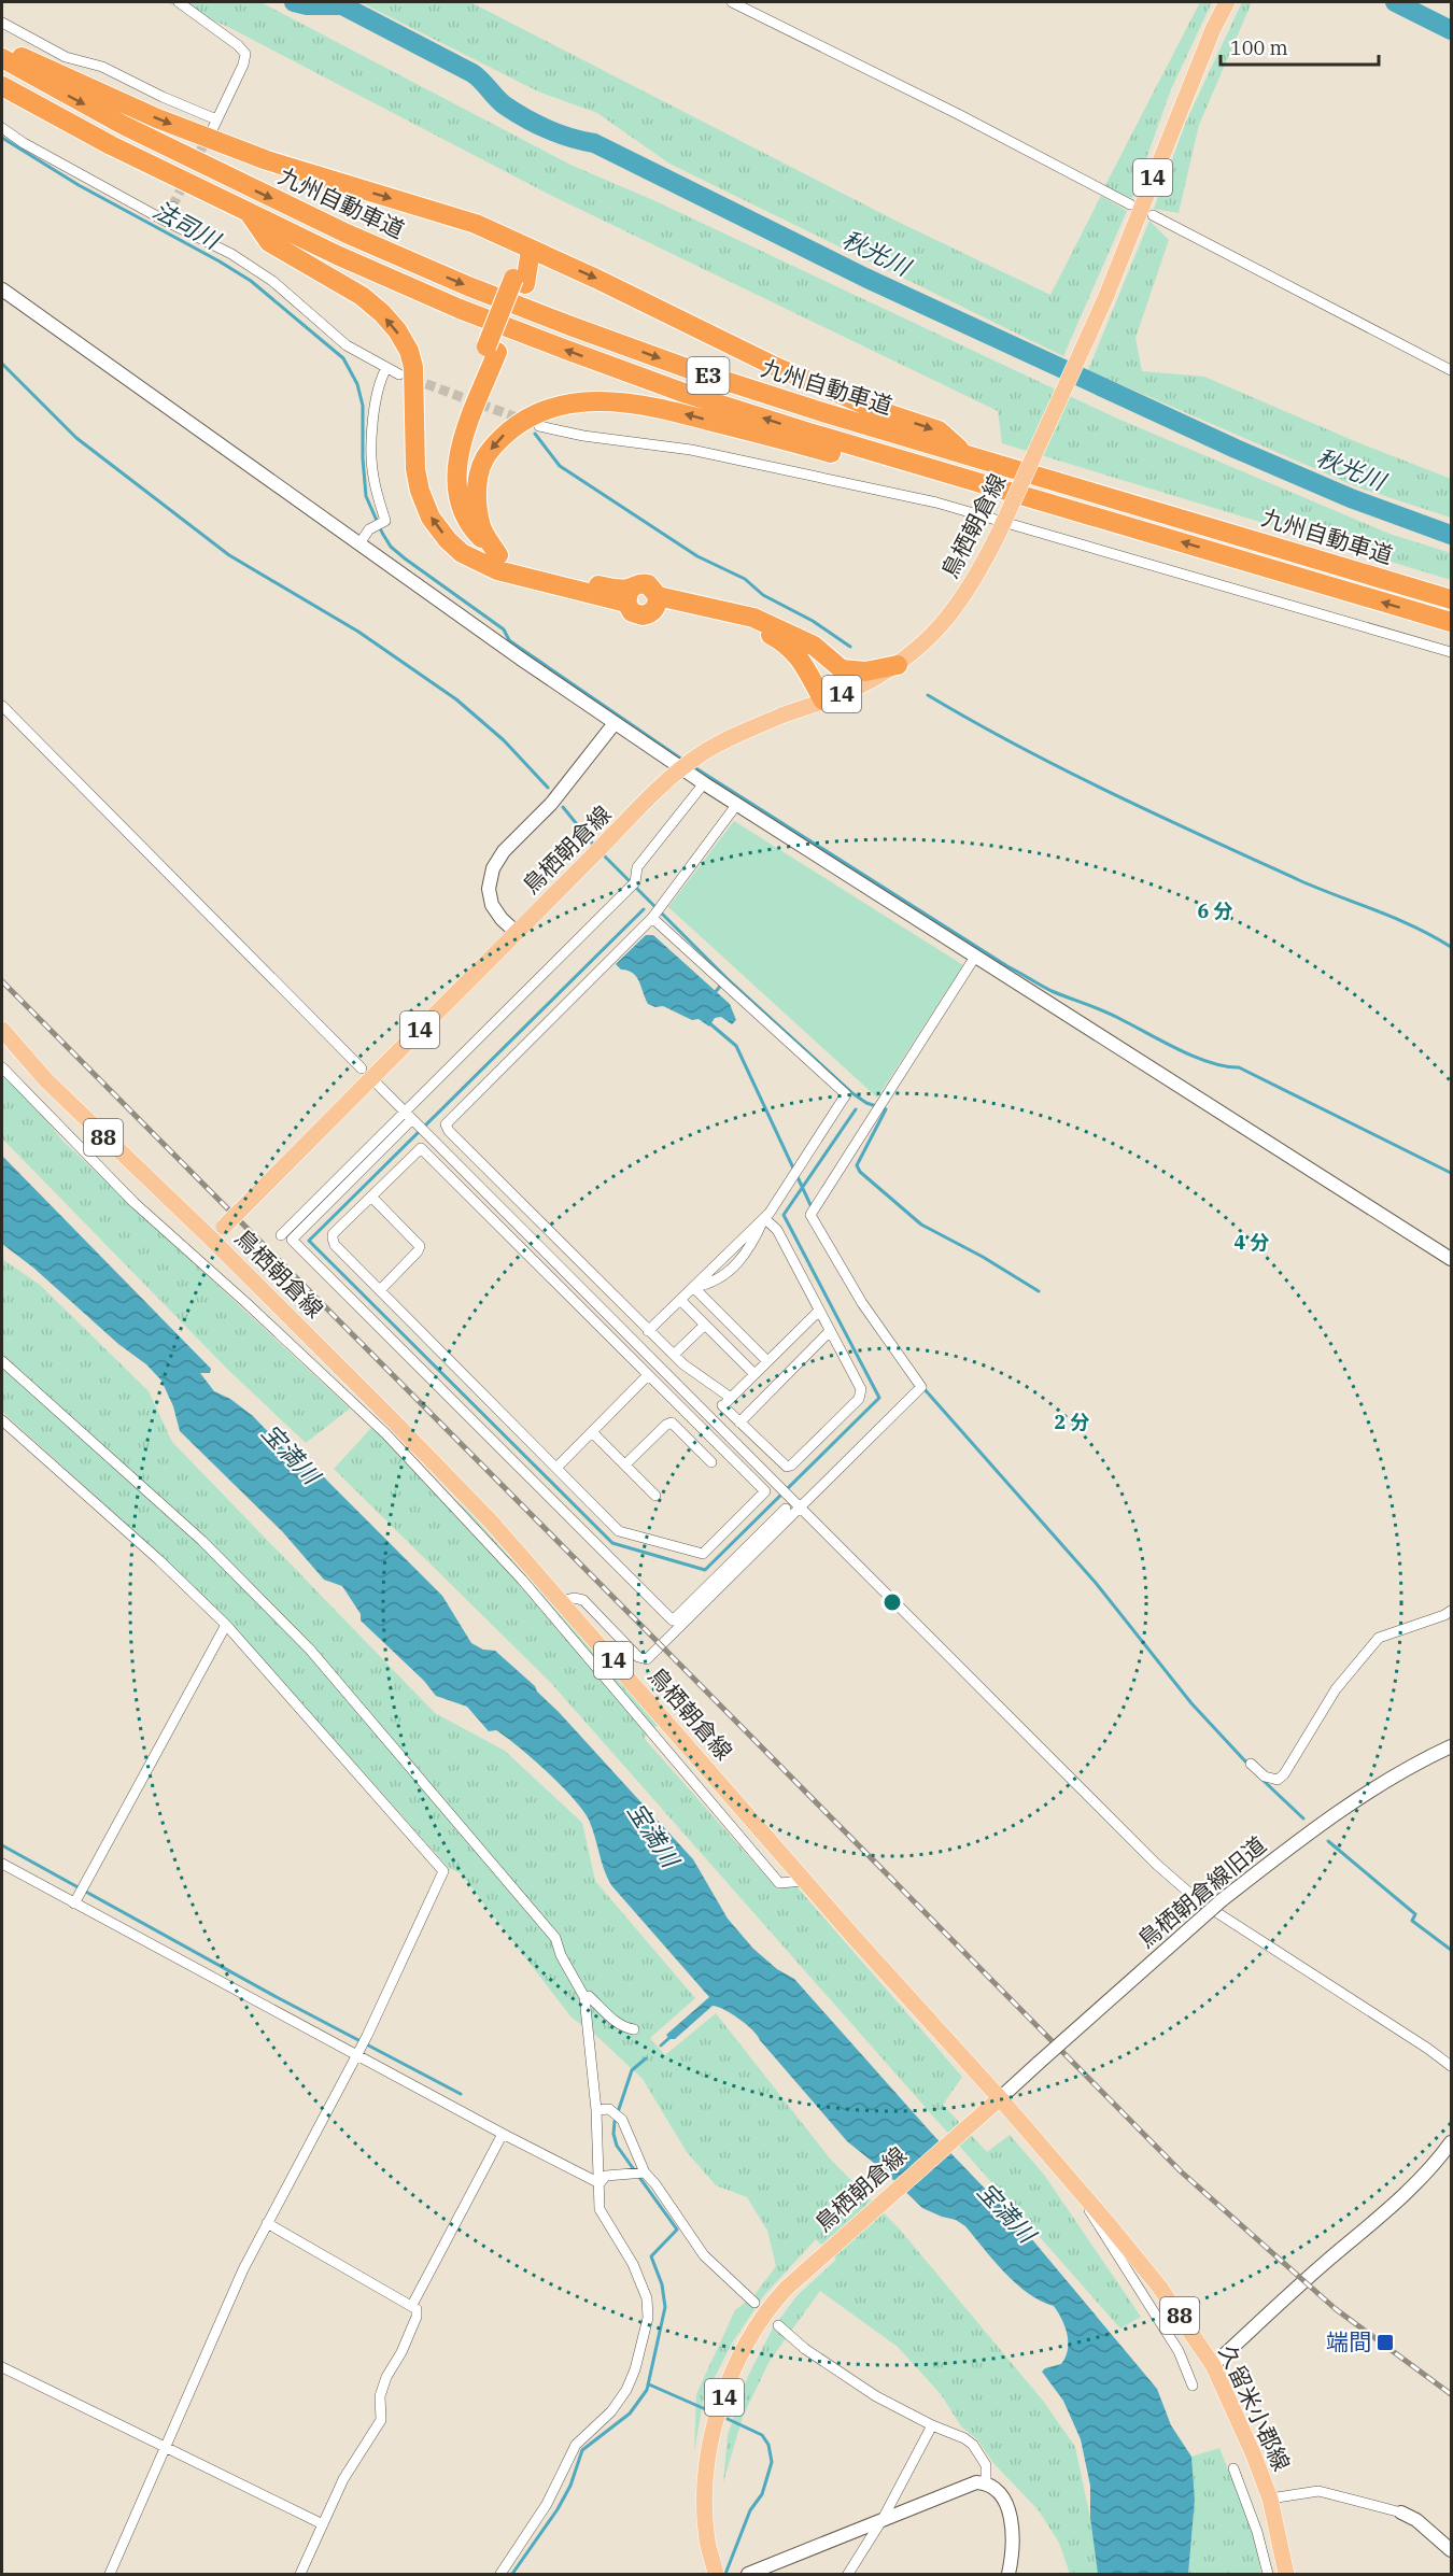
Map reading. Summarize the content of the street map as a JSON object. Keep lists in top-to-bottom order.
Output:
{
  "streets": {
    "highway": ["九州自動車道", "E3"],
    "main road": [
      "14",
      "鳥栖朝倉線",
      "88",
      "久留米小郡線"
    ],
    "street": ["鳥栖朝倉線旧道"]
  },
  "crossings": [
    ["鳥栖朝倉線", "88"],
    ["鳥栖朝倉線", "鳥栖朝倉線旧道"],
    ["鳥栖朝倉線", "久留米小郡線"],
    ["鳥栖朝倉線旧道", "久留米小郡線"]
  ],
  "water": ["法司川", "秋光川", "宝満川"],
  "places": {
    "transit": ["端間"]
  },
  "scale_bar": "100 m",
  "rings": ["6 分", "4 分", "2 分"]
}
